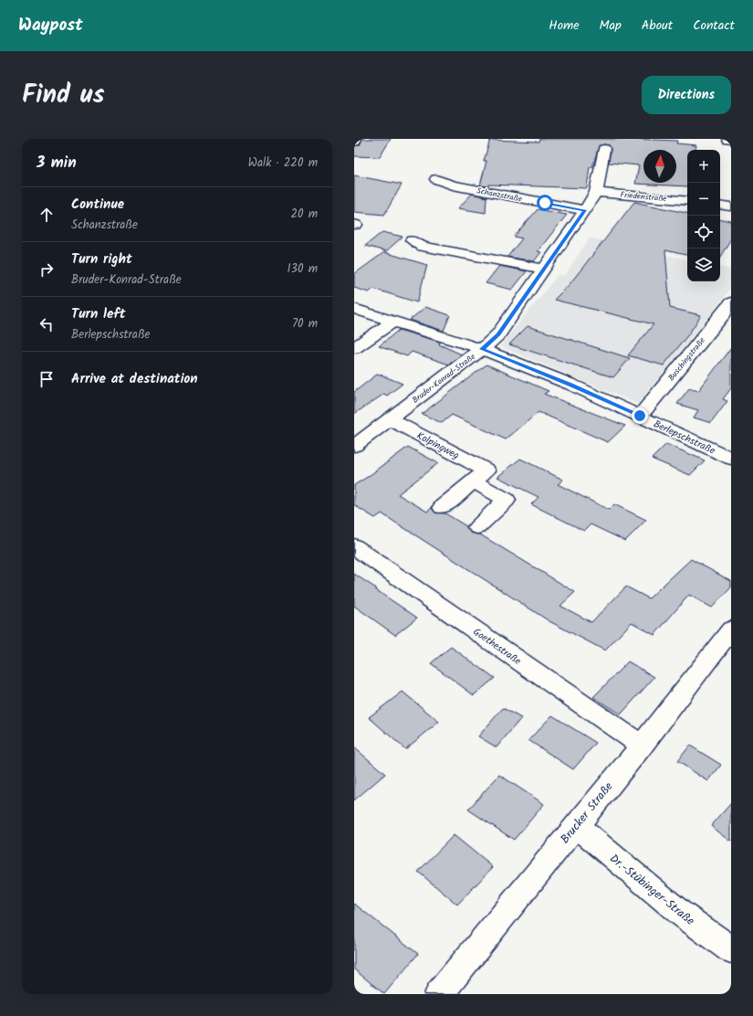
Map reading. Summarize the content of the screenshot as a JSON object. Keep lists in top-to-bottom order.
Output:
{
  "streets": {
    "street": [
      "Schanzstraße",
      "Friedenstraße",
      "Buschingstraße",
      "Bruder-Konrad-Straße",
      "Berlepschstraße",
      "Kolpingweg",
      "Goethestraße",
      "Brucker Straße",
      "Dr.-Stübinger-Straße"
    ]
  },
  "crossings": [
    ["Schanzstraße", "Bruder-Konrad-Straße"],
    ["Friedenstraße", "Bruder-Konrad-Straße"],
    ["Buschingstraße", "Berlepschstraße"],
    ["Bruder-Konrad-Straße", "Berlepschstraße"],
    ["Bruder-Konrad-Straße", "Kolpingweg"],
    ["Goethestraße", "Brucker Straße"],
    ["Brucker Straße", "Dr.-Stübinger-Straße"]
  ],
  "north": "top",
  "page": {
    "header": "Waypost",
    "nav": [
      "Home",
      "Map",
      "About",
      "Contact"
    ],
    "title": "Find us",
    "buttons": "Directions",
    "heading": ["3 min", "Walk · 220 m"],
    "map_buttons": ["+", "−"],
    "list": [
      ["Continue", "Schanzstraße", "20 m"],
      ["Turn right", "Bruder-Konrad-Straße", "130 m"],
      ["Turn left", "Berlepschstraße", "70 m"],
      "Arrive at destination"
    ]
  }
}
